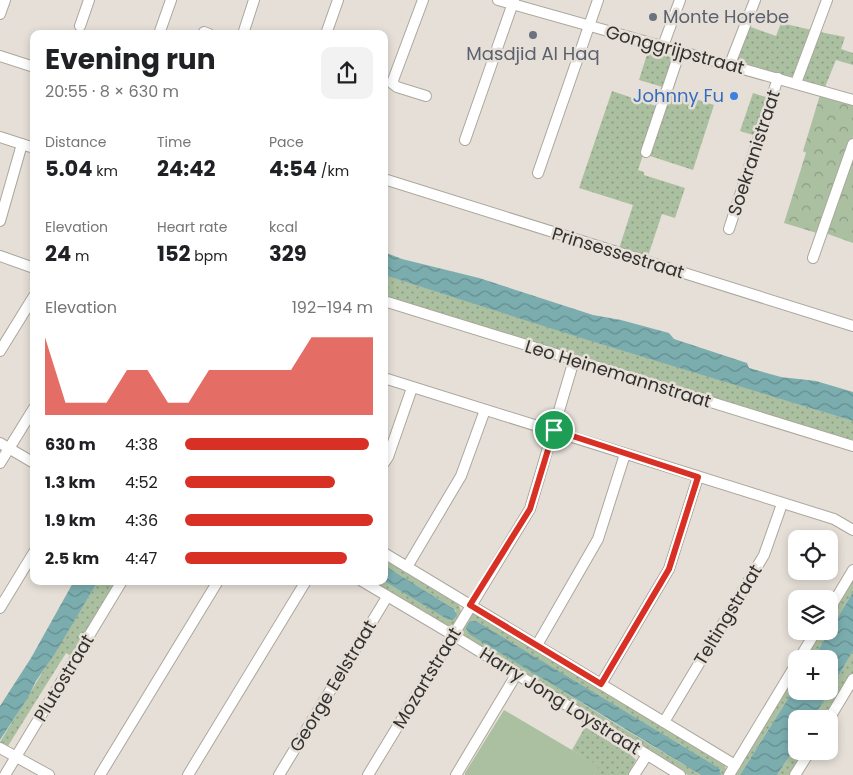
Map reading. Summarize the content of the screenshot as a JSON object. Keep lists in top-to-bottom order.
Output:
{
  "streets": {
    "street": [
      "Gonggrijpstraat",
      "Soekranistraat",
      "Prinsessestraat",
      "Leo Heinemannstraat",
      "Teltingstraat",
      "Plutostraat",
      "Mozartstraat",
      "George Eelstraat",
      "Harry Jong Loystraat"
    ]
  },
  "crossings": [
    ["Gonggrijpstraat", "Soekranistraat"],
    ["Leo Heinemannstraat", "Mozartstraat"],
    ["Mozartstraat", "Harry Jong Loystraat"],
    ["George Eelstraat", "Harry Jong Loystraat"]
  ],
  "places": ["Monte Horebe", "Masdjid Al Haq", "Johnny Fu"],
  "page": {
    "heading": ["Evening run", "20:55 · 8 × 630 m"],
    "stats": [
      ["Distance", "5.04 km"],
      ["Time", "24:42"],
      ["Pace", "4:54 /km"],
      ["Elevation", "24 m"],
      ["Heart rate", "152 bpm"],
      ["kcal", "329"]
    ],
    "chart": ["Elevation", "192–194 m"],
    "list": [
      {
        "name": "630 m",
        "note": "4:38"
      },
      {
        "name": "1.3 km",
        "note": "4:52"
      },
      {
        "name": "1.9 km",
        "note": "4:36"
      },
      {
        "name": "2.5 km",
        "note": "4:47"
      }
    ],
    "map_buttons": ["+", "−"]
  }
}
